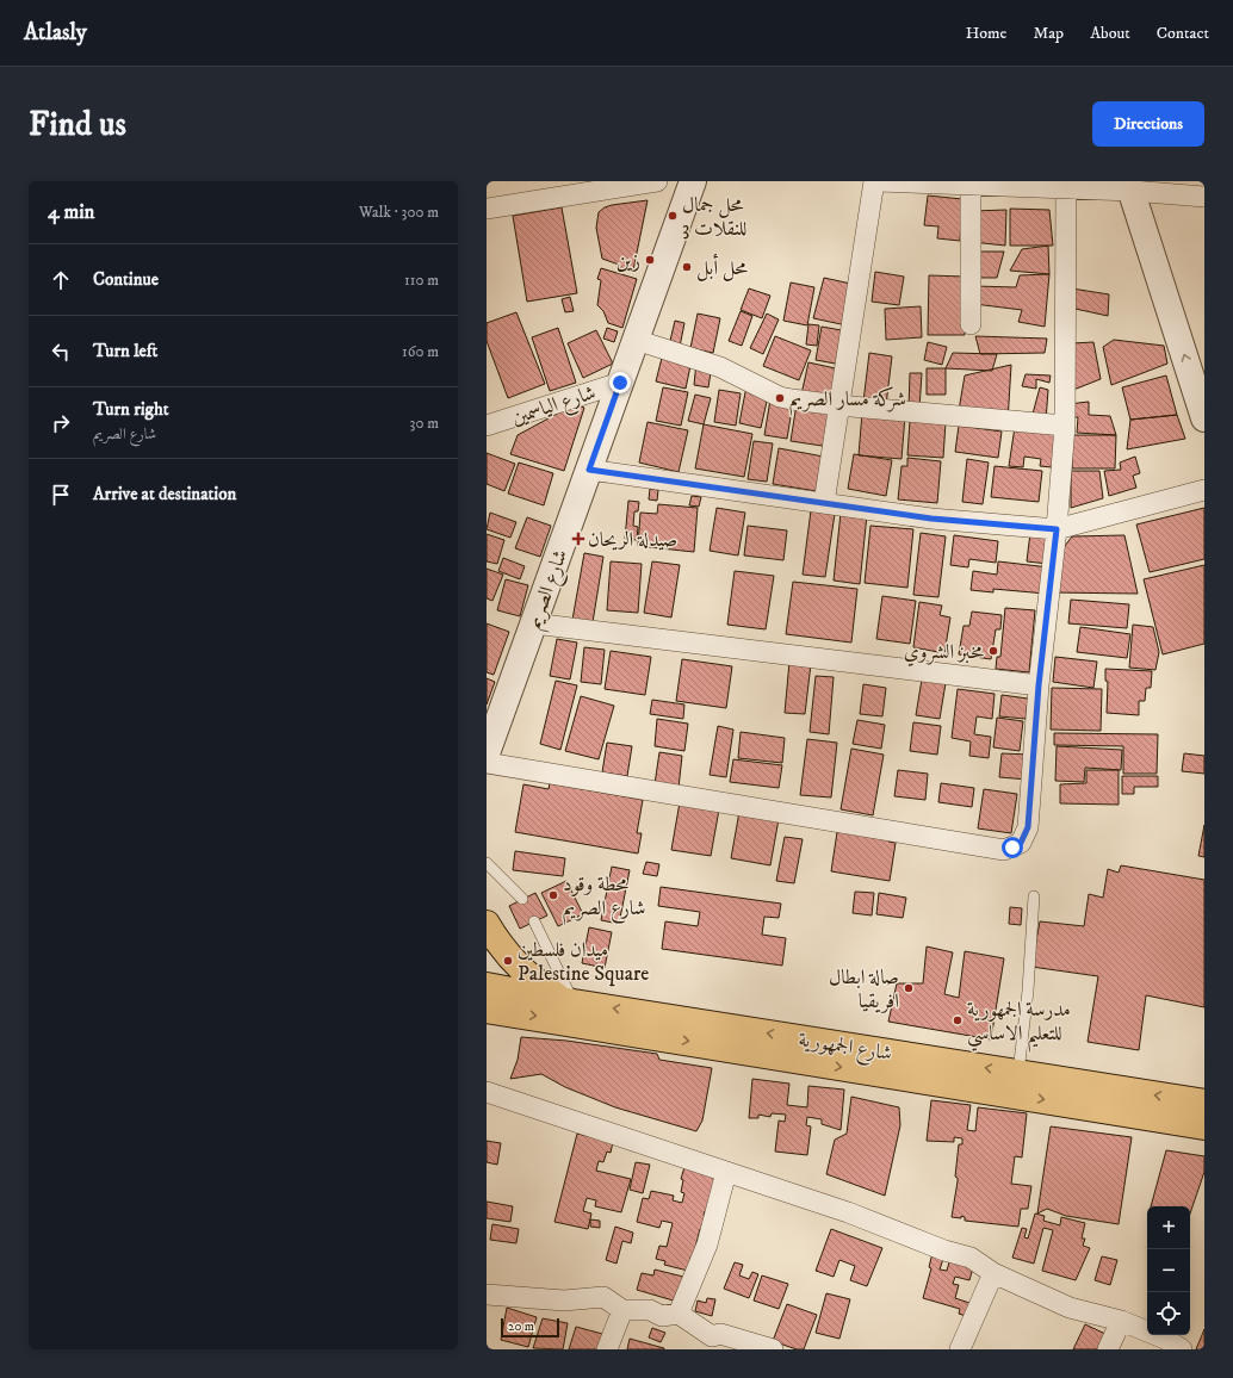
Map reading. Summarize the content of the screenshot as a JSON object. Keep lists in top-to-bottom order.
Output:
{
  "streets": {
    "main road": ["شارع الجمهورية"],
    "street": ["شارع الياسمين", "شارع الصريم"]
  },
  "crossings": [
    ["شارع الياسمين", "شارع الصريم"]
  ],
  "places": {
    "other": [
      "محل جمال 3 للنقلات",
      "زين",
      "محل أبل",
      "شركة مسار الصريم",
      "مخبز الشروي",
      "محطة وقود شارع الصريم",
      "ميدان فلسطين Palestine Square",
      "صالة ابطال افريقيا",
      "مدرسة الجمهورية للتعليم الاساسي"
    ],
    "health": ["صيدلة الريحان"]
  },
  "scale_bar": "20 m",
  "page": {
    "header": "Atlasly",
    "nav": [
      "Home",
      "Map",
      "About",
      "Contact"
    ],
    "buttons": "Directions",
    "title": "Find us",
    "heading": ["4 min", "Walk · 300 m"],
    "list": [
      ["Continue", "110 m"],
      ["Turn left", "160 m"],
      ["Turn right", "شارع الصريم", "30 m"],
      "Arrive at destination"
    ],
    "map_buttons": ["+", "−"],
    "scale": "20 m"
  }
}
